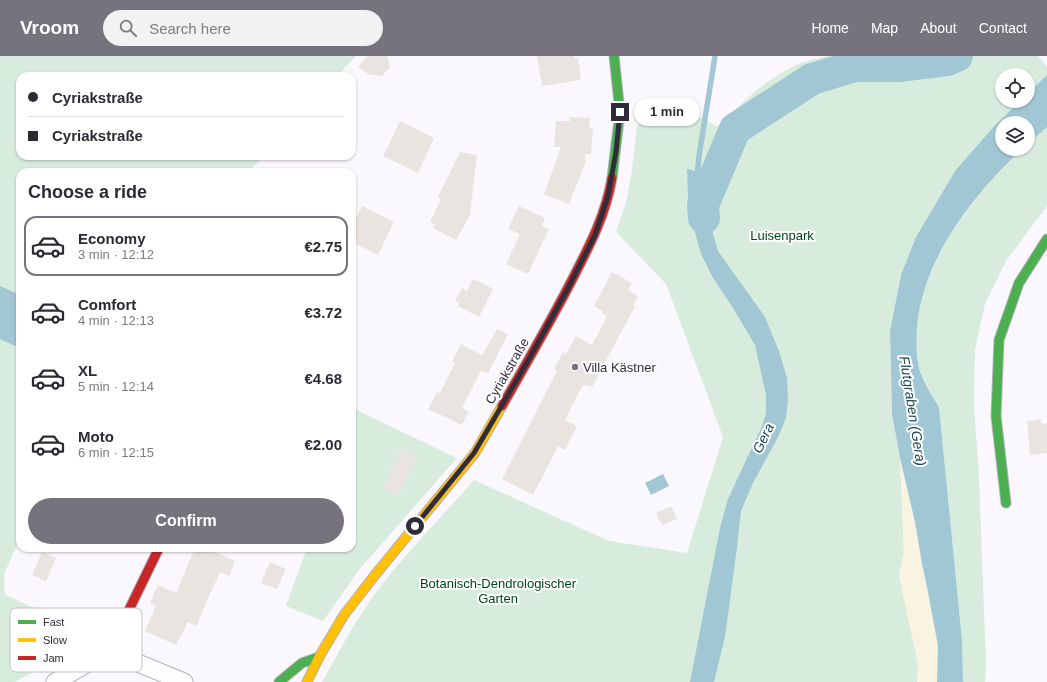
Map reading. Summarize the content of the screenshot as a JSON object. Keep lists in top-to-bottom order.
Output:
{
  "streets": {
    "street": ["Cyriakstraße"]
  },
  "water": ["Flutgraben (Gera)", "Gera"],
  "parks": ["Luisenpark", "Botanisch-Dendrologischer Garten"],
  "places": ["Villa Kästner"],
  "legend": ["Fast", "Slow", "Jam"],
  "page": {
    "header": "Vroom",
    "search": "Search here",
    "nav": [
      "Home",
      "Map",
      "About",
      "Contact"
    ],
    "banner": ["Cyriakstraße", "Cyriakstraße"],
    "bubble": "1 min",
    "heading": "Choose a ride",
    "list": [
      {
        "name": "Economy",
        "note": "3 min · 12:12",
        "value": "€2.75"
      },
      {
        "name": "Comfort",
        "note": "4 min · 12:13",
        "value": "€3.72"
      },
      {
        "name": "XL",
        "note": "5 min · 12:14",
        "value": "€4.68"
      },
      {
        "name": "Moto",
        "note": "6 min · 12:15",
        "value": "€2.00"
      }
    ],
    "buttons": "Confirm"
  }
}
